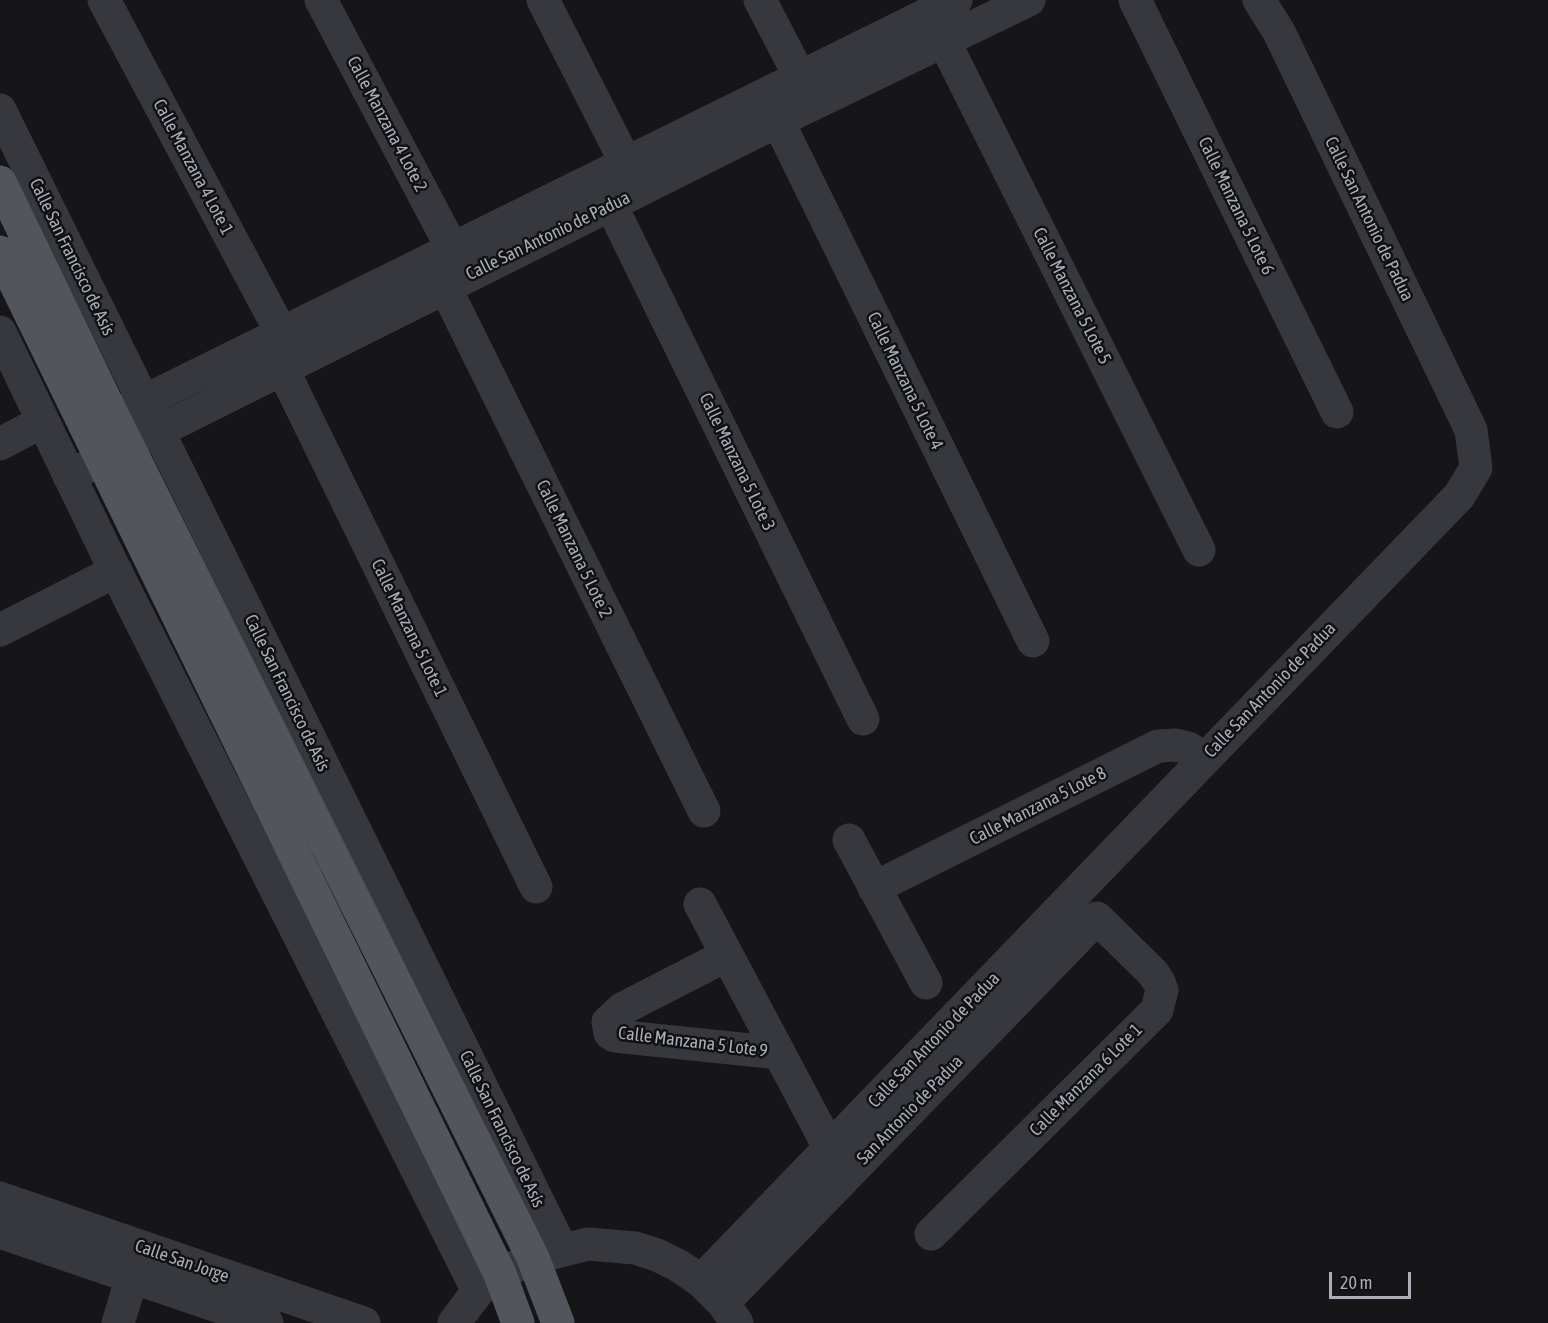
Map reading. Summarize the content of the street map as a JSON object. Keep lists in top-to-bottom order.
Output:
{
  "streets": {
    "main road": ["Calle San Francisco de Asís"],
    "street": [
      "Calle Manzana 4 Lote 2",
      "Calle Manzana 4 Lote 1",
      "Calle Manzana 5 Lote 6",
      "Calle San Antonio de Padua",
      "Calle Manzana 5 Lote 5",
      "Calle Manzana 5 Lote 4",
      "Calle Manzana 5 Lote 3",
      "Calle Manzana 5 Lote 2",
      "Calle Manzana 5 Lote 1",
      "Calle Manzana 5 Lote 8",
      "Calle Manzana 5 Lote 9",
      "Calle Manzana 6 Lote 1",
      "San Antonio de Padua",
      "Calle San Jorge"
    ]
  },
  "crossings": [
    ["Calle Manzana 4 Lote 2", "Calle San Antonio de Padua"],
    ["Calle Manzana 4 Lote 1", "Calle San Antonio de Padua"],
    ["Calle San Antonio de Padua", "Calle San Francisco de Asís"],
    ["Calle San Antonio de Padua", "Calle Manzana 5 Lote 5"],
    ["Calle San Antonio de Padua", "Calle Manzana 5 Lote 4"],
    ["Calle San Antonio de Padua", "Calle Manzana 5 Lote 3"],
    ["Calle San Antonio de Padua", "Calle Manzana 5 Lote 2"],
    ["Calle San Antonio de Padua", "Calle Manzana 5 Lote 1"],
    ["Calle San Antonio de Padua", "Calle Manzana 5 Lote 8"],
    ["Calle San Antonio de Padua", "Calle Manzana 5 Lote 9"],
    ["Calle San Antonio de Padua", "San Antonio de Padua"],
    ["Calle Manzana 6 Lote 1", "San Antonio de Padua"]
  ],
  "scale_bar": "20 m"
}
